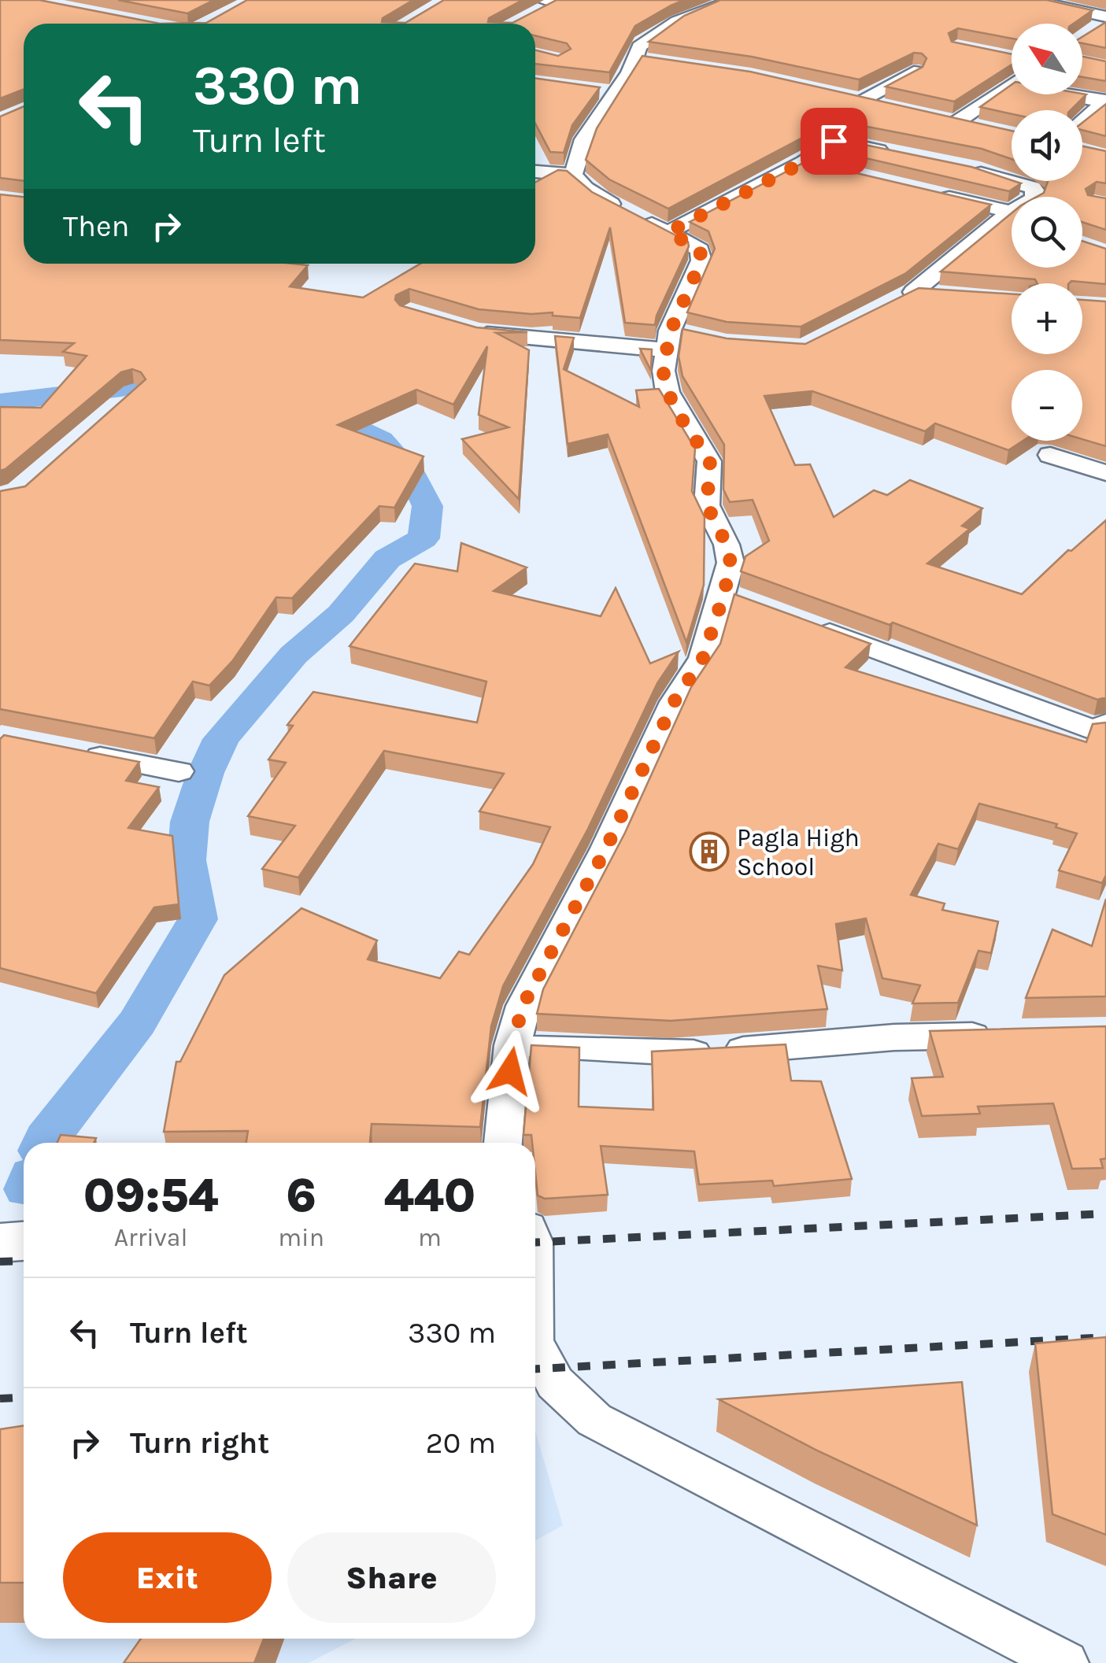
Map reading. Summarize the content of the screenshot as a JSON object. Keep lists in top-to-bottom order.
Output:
{
  "places": {
    "building": ["Pagla High School"]
  },
  "north": "top left",
  "page": {
    "map_buttons": ["+", "−"],
    "turn": ["330 m", "Turn left"],
    "then": "Then",
    "eta": [
      "09:54",
      "Arrival",
      "6",
      "min",
      "440",
      "m"
    ],
    "list": [
      {
        "name": "Turn left",
        "value": "330 m"
      },
      {
        "name": "Turn right",
        "value": "20 m"
      }
    ],
    "buttons": ["Exit", "Share"]
  }
}
